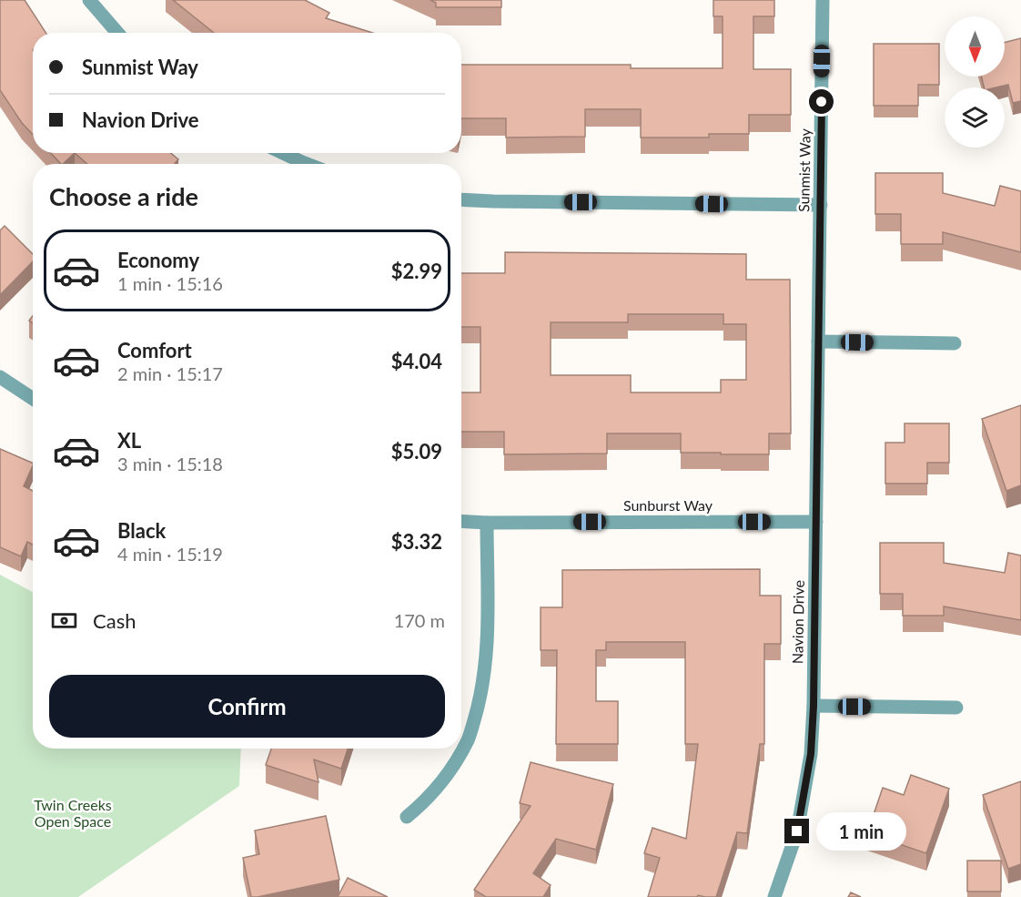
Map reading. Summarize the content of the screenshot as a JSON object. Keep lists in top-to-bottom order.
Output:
{
  "streets": {
    "street": ["Sunmist Way", "Sunburst Way", "Navion Drive"]
  },
  "crossings": [
    ["Sunmist Way", "Navion Drive"],
    ["Sunburst Way", "Navion Drive"]
  ],
  "parks": ["Twin Creeks Open Space"],
  "north": "bottom",
  "page": {
    "banner": ["Sunmist Way", "Navion Drive"],
    "heading": "Choose a ride",
    "list": [
      {
        "name": "Economy",
        "note": "1 min · 15:16",
        "value": "$2.99"
      },
      {
        "name": "Comfort",
        "note": "2 min · 15:17",
        "value": "$4.04"
      },
      {
        "name": "XL",
        "note": "3 min · 15:18",
        "value": "$5.09"
      },
      {
        "name": "Black",
        "note": "4 min · 15:19",
        "value": "$3.32"
      }
    ],
    "pay": ["Cash", "170 m"],
    "buttons": "Confirm",
    "bubble": "1 min"
  }
}
